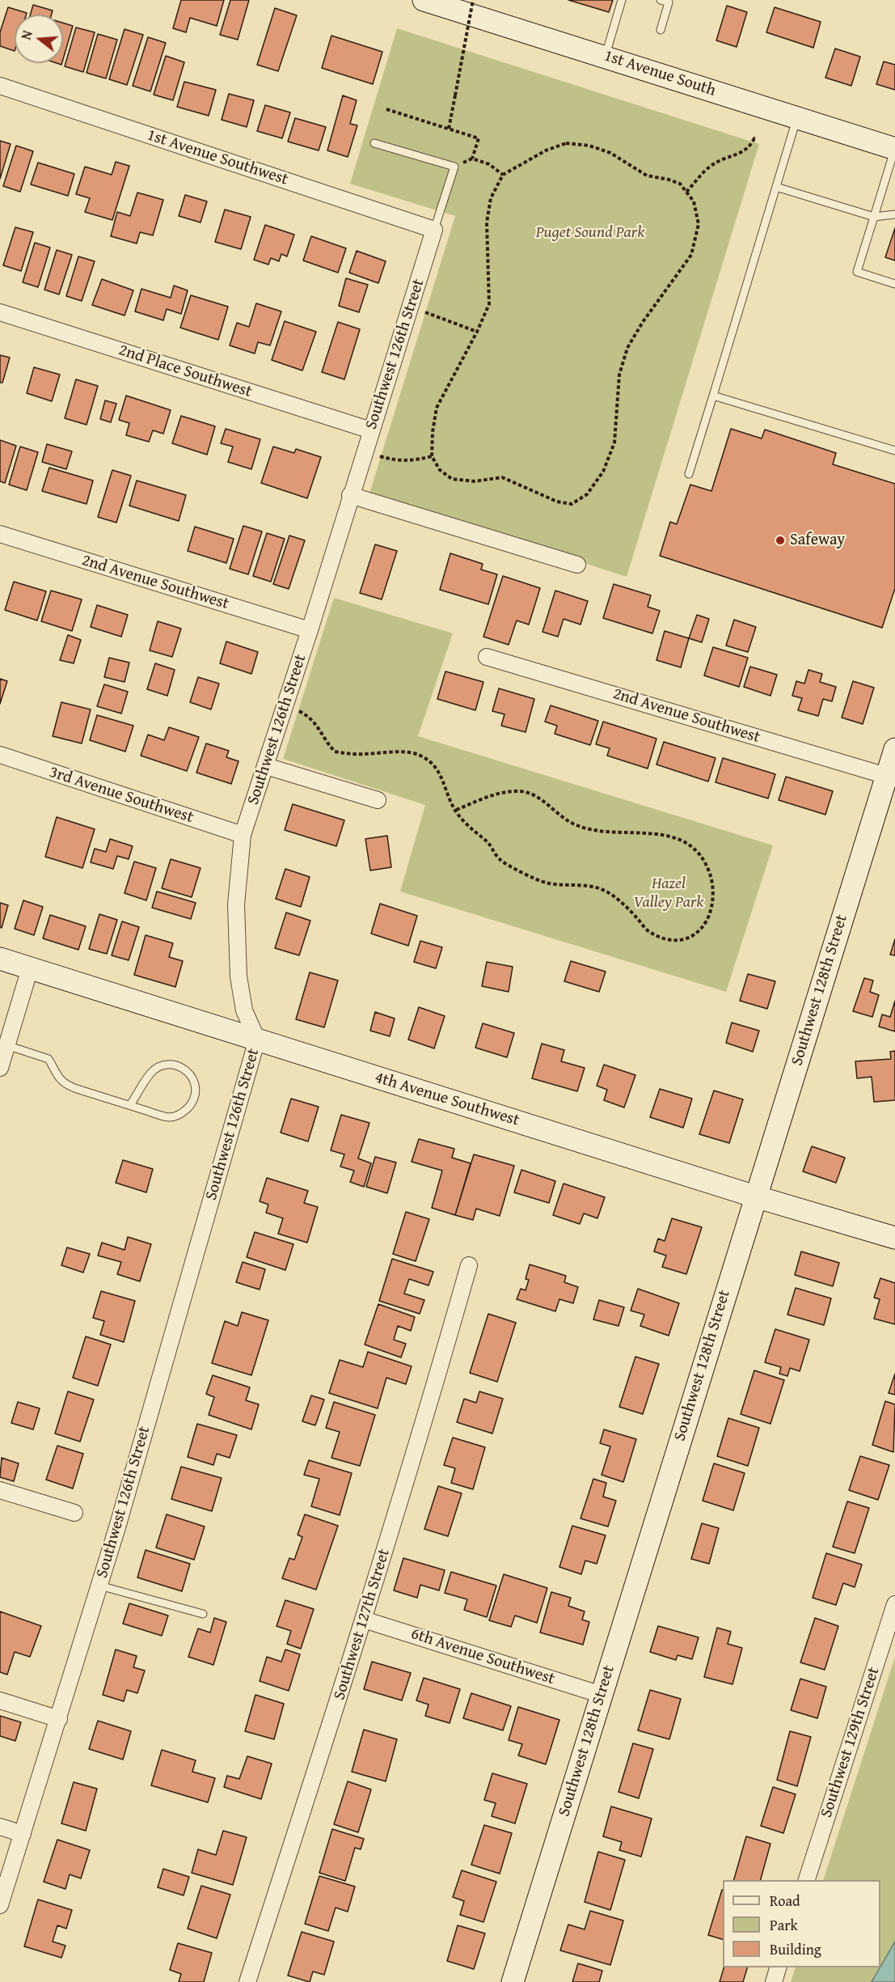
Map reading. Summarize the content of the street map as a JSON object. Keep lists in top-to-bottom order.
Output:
{
  "streets": {
    "main road": ["1st Avenue South", "Southwest 128th Street", "4th Avenue Southwest"],
    "street": [
      "1st Avenue Southwest",
      "Southwest 126th Street",
      "2nd Place Southwest",
      "2nd Avenue Southwest",
      "3rd Avenue Southwest",
      "Southwest 127th Street",
      "6th Avenue Southwest",
      "Southwest 129th Street"
    ]
  },
  "crossings": [
    ["1st Avenue Southwest", "Southwest 126th Street"],
    ["Southwest 126th Street", "2nd Place Southwest"],
    ["Southwest 126th Street", "2nd Avenue Southwest"],
    ["Southwest 126th Street", "3rd Avenue Southwest"],
    ["Southwest 126th Street", "4th Avenue Southwest"],
    ["2nd Avenue Southwest", "Southwest 128th Street"],
    ["Southwest 128th Street", "4th Avenue Southwest"],
    ["Southwest 128th Street", "6th Avenue Southwest"],
    ["Southwest 127th Street", "6th Avenue Southwest"]
  ],
  "parks": ["Puget Sound Park", "Hazel Valley Park"],
  "places": ["Safeway"],
  "legend": ["Road", "Park", "Building"],
  "north": "left"
}
